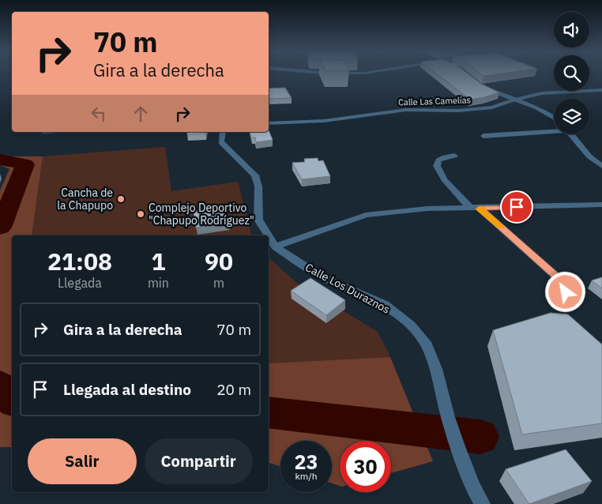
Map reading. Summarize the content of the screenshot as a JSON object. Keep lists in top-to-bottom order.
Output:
{
  "streets": {
    "street": ["Calle Las Camelias", "Calle Los Duraznos"]
  },
  "places": ["Cancha de la Chapupo", "Complejo Deportivo \"Chapupo Rodríguez\""],
  "page": {
    "turn": ["70 m", "Gira a la derecha"],
    "eta": [
      "21:08",
      "Llegada",
      "1",
      "min",
      "90",
      "m"
    ],
    "list": [
      {
        "name": "Gira a la derecha",
        "value": "70 m"
      },
      {
        "name": "Llegada al destino",
        "value": "20 m"
      }
    ],
    "buttons": ["Salir", "Compartir"],
    "speed": "23 km/h",
    "limit": "30"
  }
}
